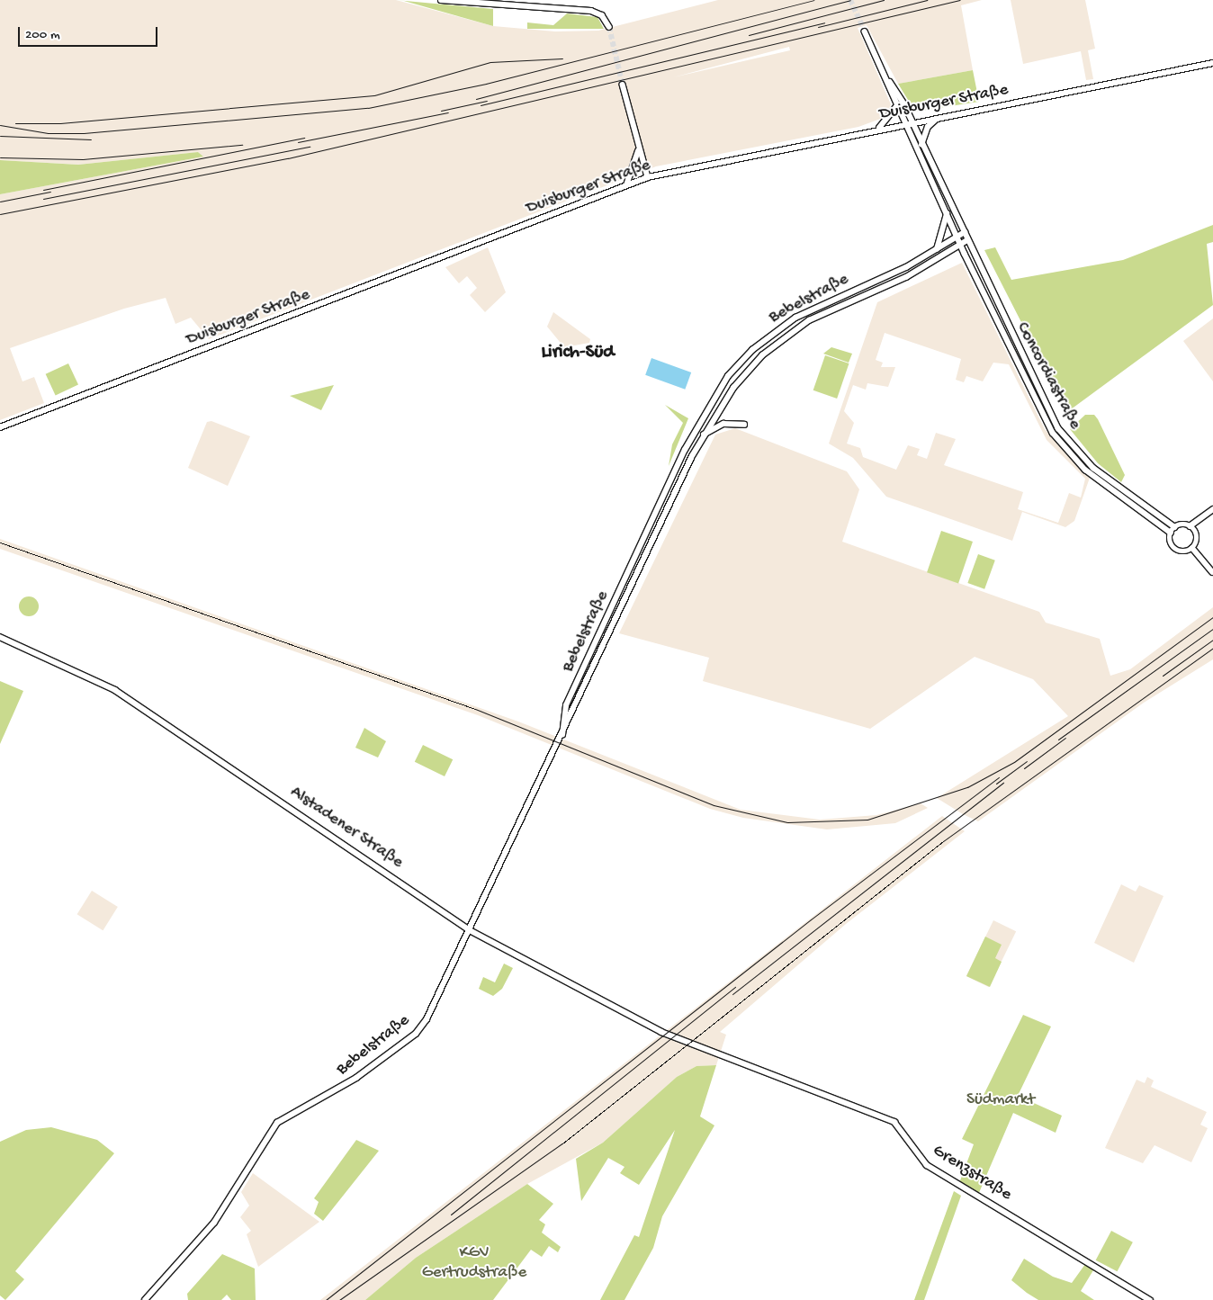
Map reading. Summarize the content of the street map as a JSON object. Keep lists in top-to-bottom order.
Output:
{
  "streets": {
    "street": [
      "Duisburger Straße",
      "Bebelstraße",
      "Concordiastraße",
      "Alstadener Straße",
      "Grenzstraße"
    ]
  },
  "crossings": [
    ["Duisburger Straße", "Concordiastraße"],
    ["Bebelstraße", "Concordiastraße"],
    ["Bebelstraße", "Alstadener Straße"],
    ["Alstadener Straße", "Grenzstraße"]
  ],
  "districts": ["Lirich-Süd"],
  "parks": ["Südmarkt", "KGV Gertrudstraße"],
  "scale_bar": "200 m"
}
